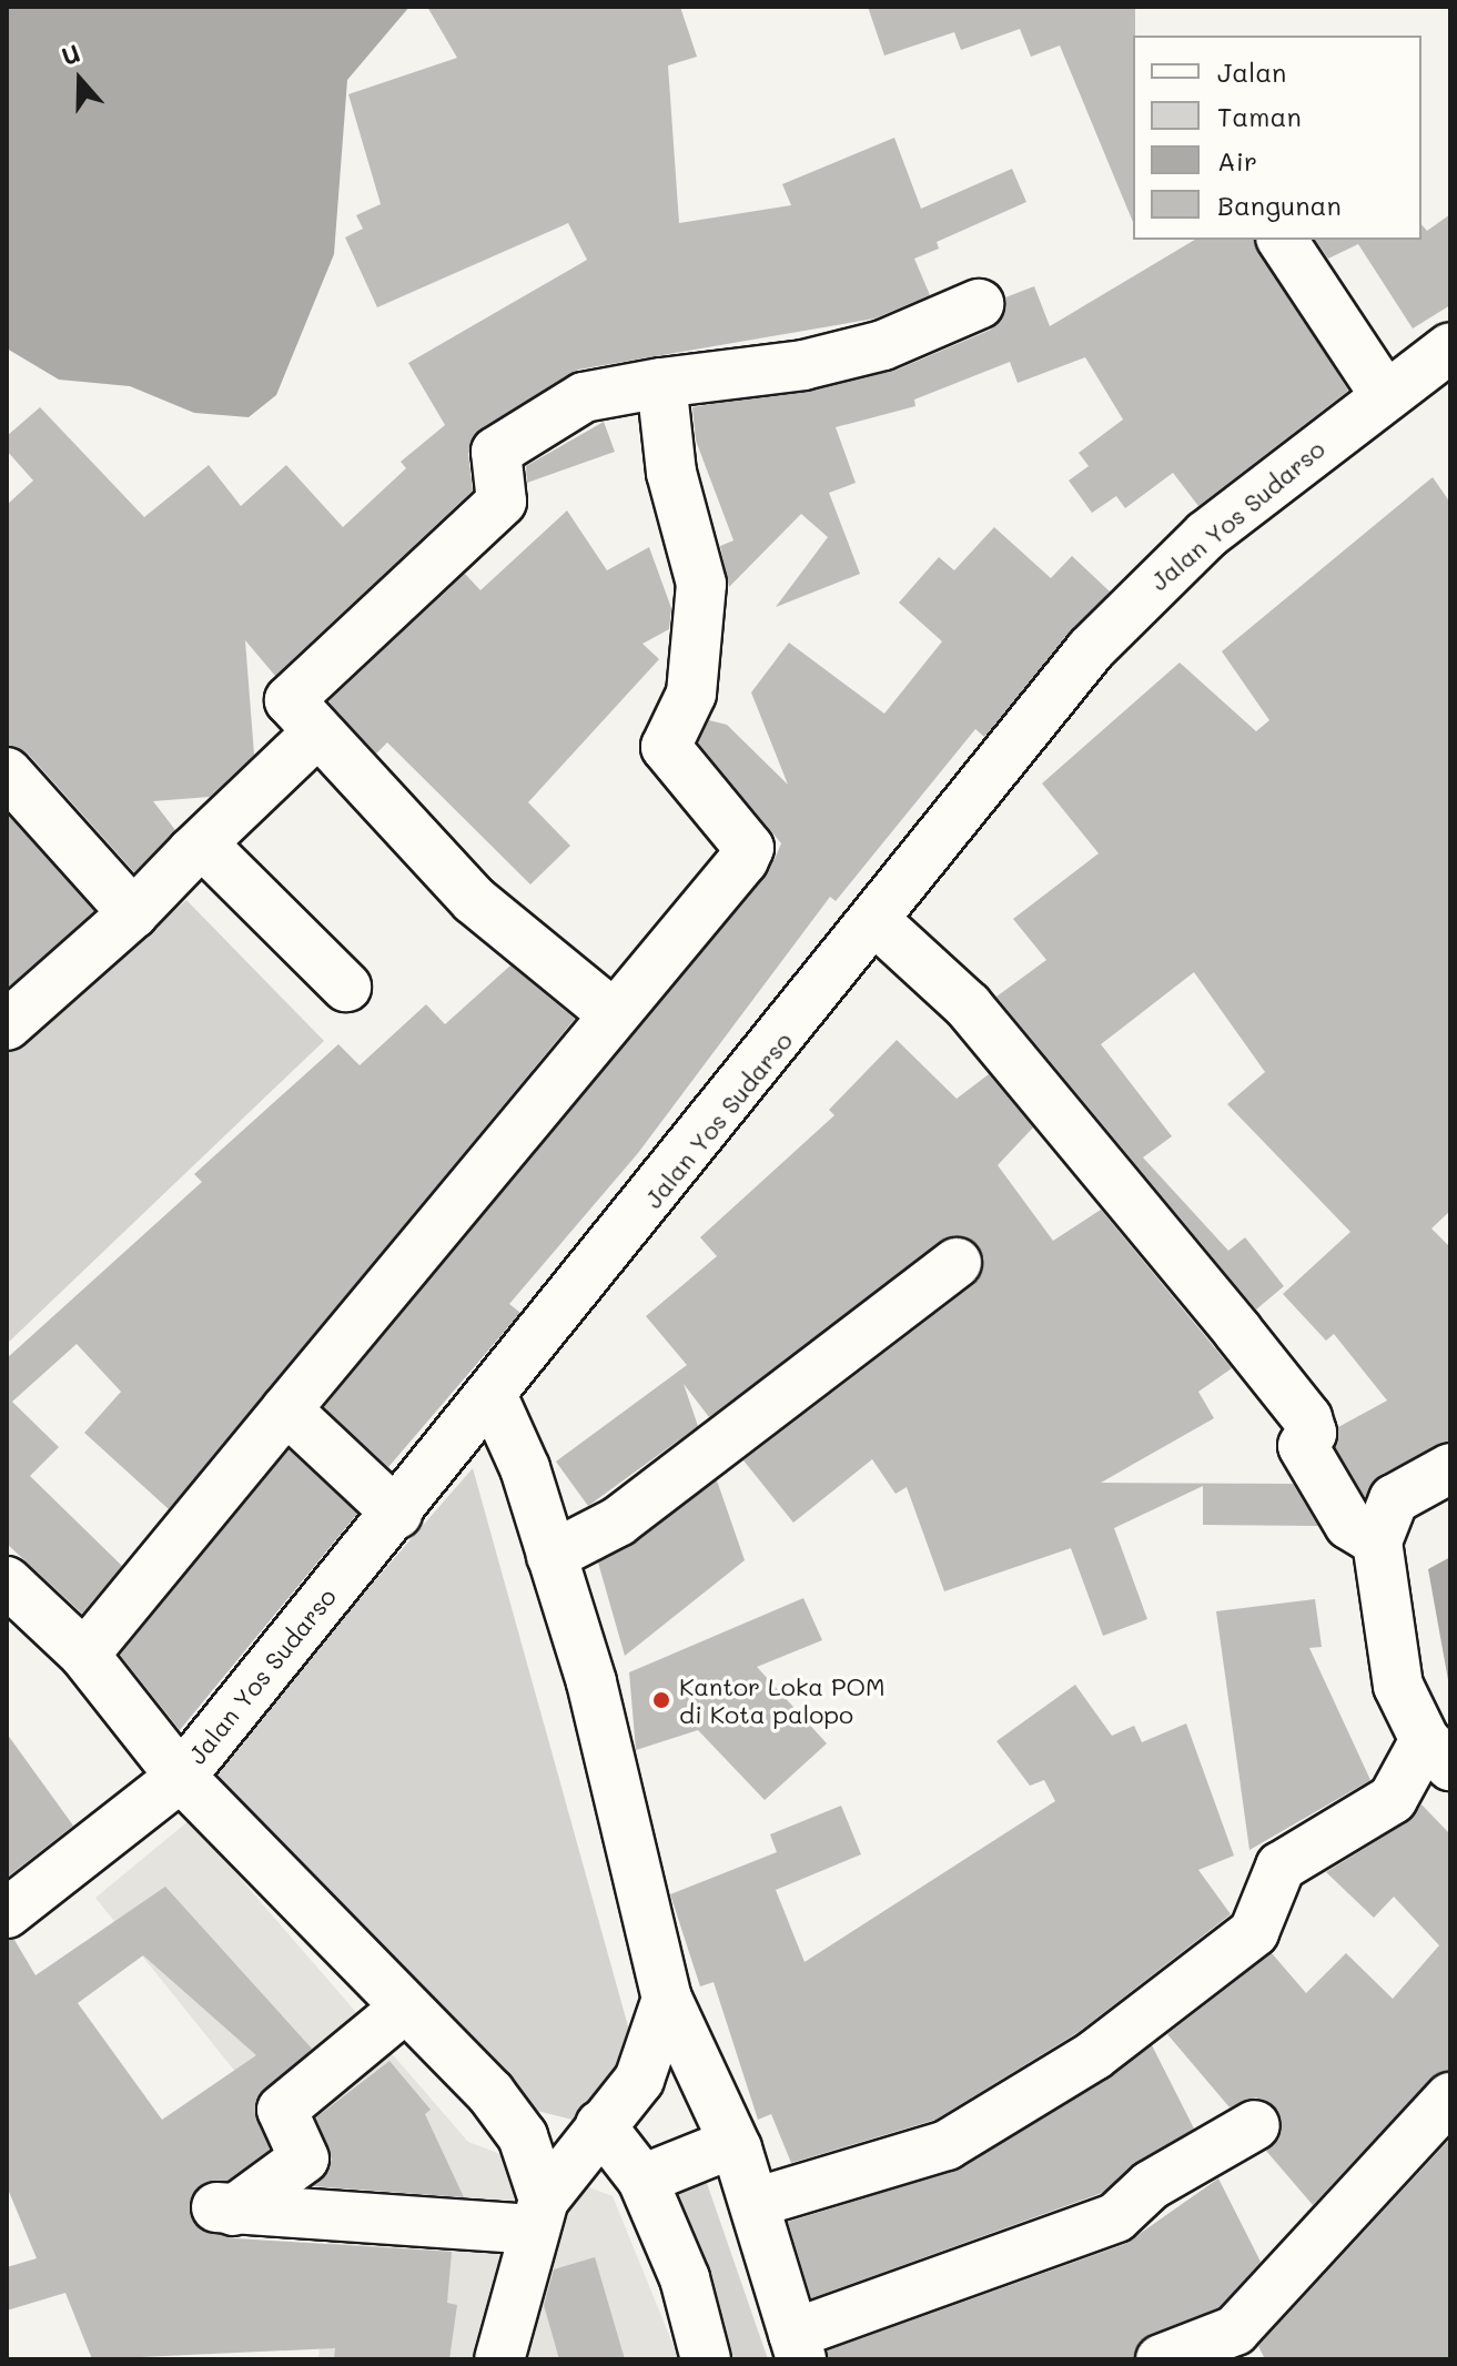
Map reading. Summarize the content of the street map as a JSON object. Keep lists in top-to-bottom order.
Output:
{
  "streets": {
    "street": ["Jalan Yos Sudarso"]
  },
  "places": ["Kantor Loka POM di Kota palopo"],
  "legend": [
    "Jalan",
    "Taman",
    "Air",
    "Bangunan"
  ],
  "north": "top"
}
